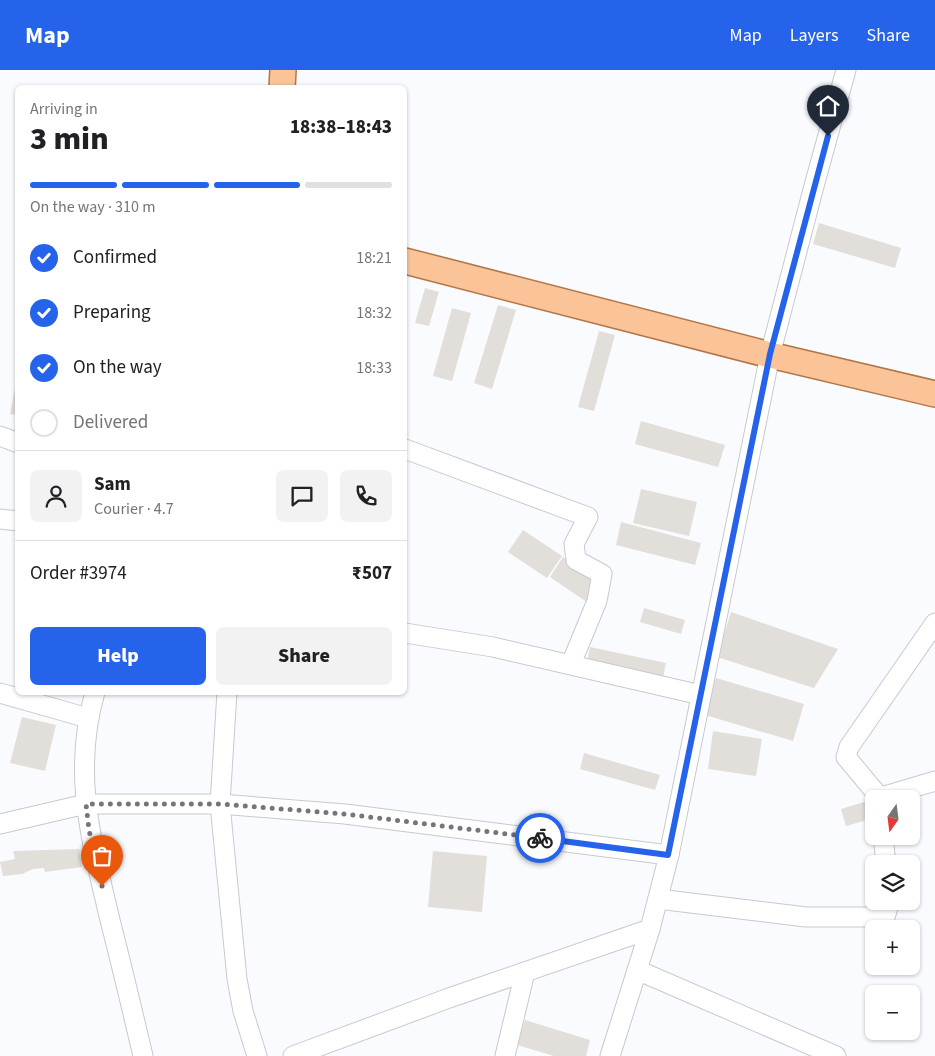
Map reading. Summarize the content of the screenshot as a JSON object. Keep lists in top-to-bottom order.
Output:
{
  "north": "bottom",
  "page": {
    "header": "Map",
    "nav": ["Map", "Layers", "Share"],
    "heading": ["3 min", "Arriving in", "18:38–18:43"],
    "panel": [
      "Sam",
      "Courier · 4.7",
      "Order #3974",
      "₹507"
    ],
    "bar": "On the way · 310 m",
    "list": [
      ["Confirmed", "18:21"],
      ["Preparing", "18:32"],
      ["On the way", "18:33"],
      "Delivered"
    ],
    "buttons": ["Help", "Share"],
    "map_buttons": ["+", "−"]
  }
}
